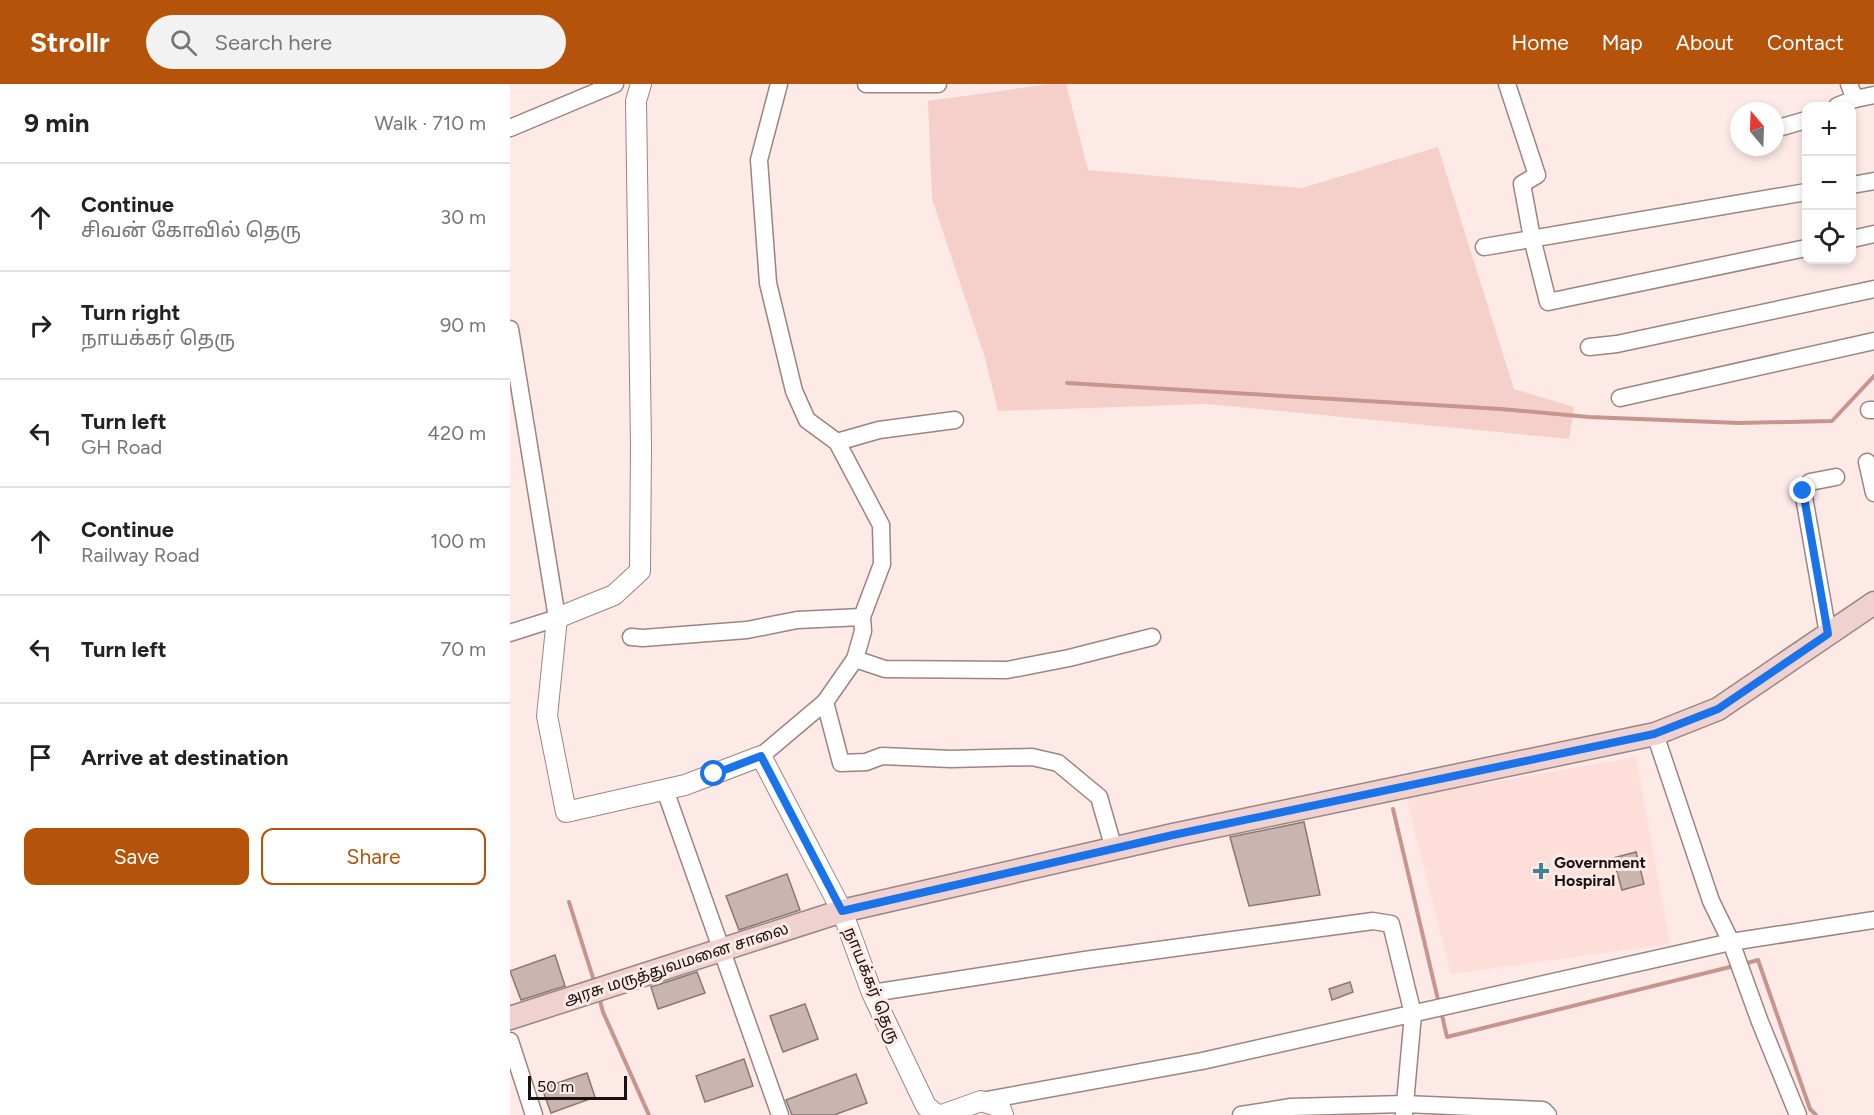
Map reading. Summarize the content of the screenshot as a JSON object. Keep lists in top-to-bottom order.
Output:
{
  "streets": {
    "main road": ["அரசு மருத்துவமனை சாலை"],
    "street": ["நாயக்கர் தெரு"]
  },
  "crossings": [
    ["அரசு மருத்துவமனை சாலை", "நாயக்கர் தெரு"]
  ],
  "places": {
    "health": ["Government Hospiral"]
  },
  "scale_bar": "50 m",
  "north": "top",
  "page": {
    "header": "Strollr",
    "search": "Search here",
    "nav": [
      "Home",
      "Map",
      "About",
      "Contact"
    ],
    "heading": ["9 min", "Walk · 710 m"],
    "map_buttons": ["+", "−"],
    "list": [
      ["Continue", "சிவன் கோவில் தெரு", "30 m"],
      ["Turn right", "நாயக்கர் தெரு", "90 m"],
      ["Turn left", "GH Road", "420 m"],
      ["Continue", "Railway Road", "100 m"],
      ["Turn left", "70 m"],
      "Arrive at destination"
    ],
    "buttons": ["Save", "Share"],
    "scale": "50 m"
  }
}
